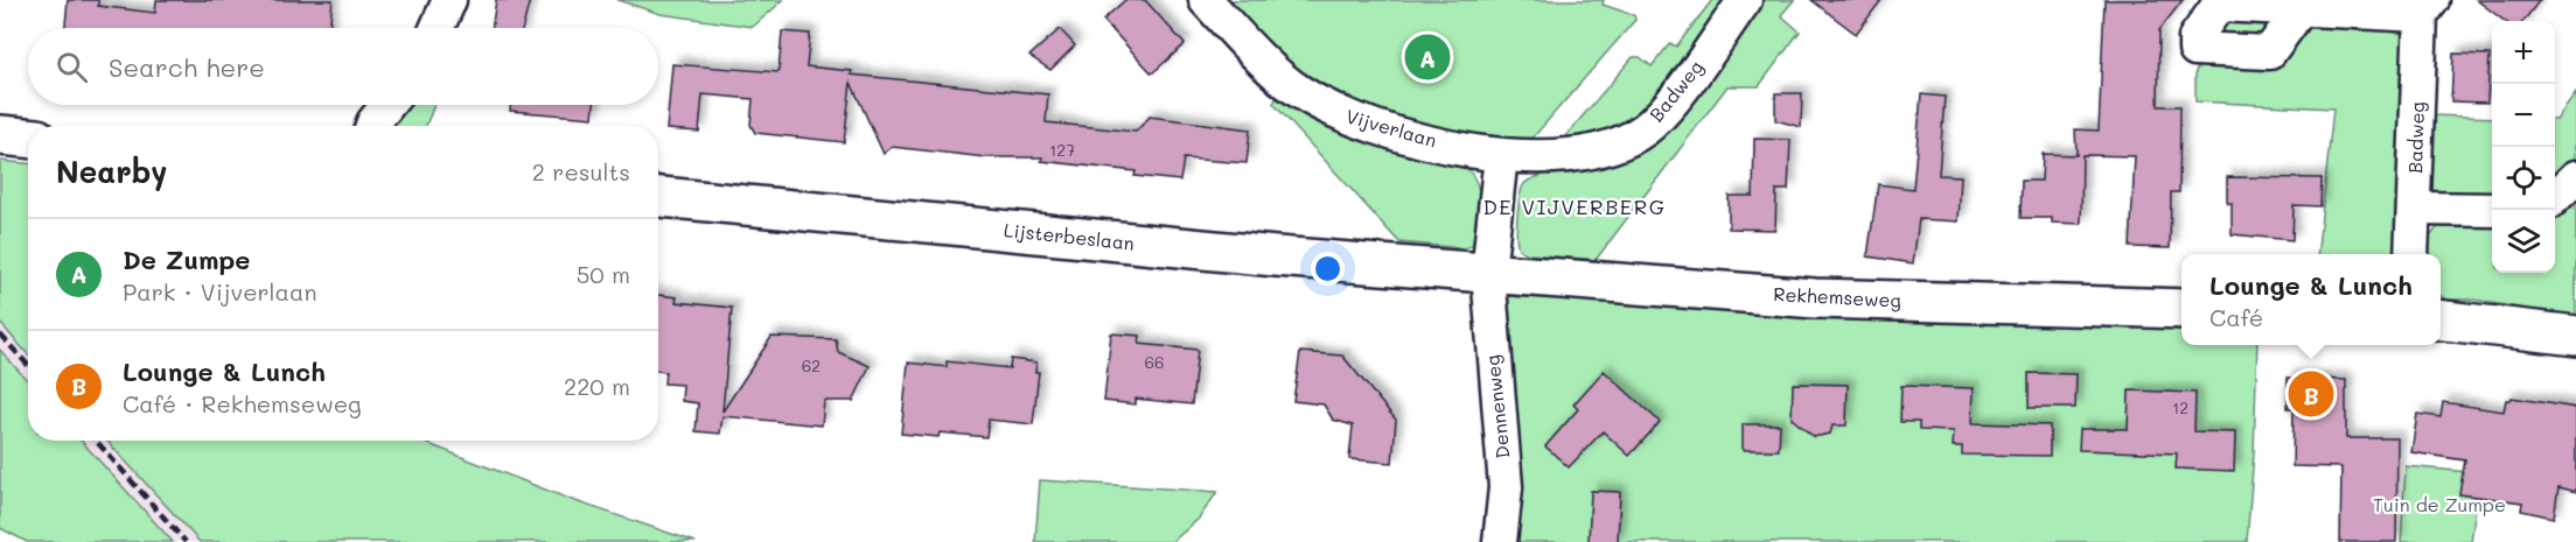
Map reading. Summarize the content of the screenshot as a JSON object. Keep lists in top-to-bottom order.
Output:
{
  "streets": {
    "street": [
      "Badweg",
      "Vijverlaan",
      "Lijsterbeslaan",
      "Rekhemseweg",
      "Dennenweg"
    ]
  },
  "crossings": [
    ["Badweg", "Vijverlaan"],
    ["Lijsterbeslaan", "Rekhemseweg"],
    ["Lijsterbeslaan", "Dennenweg"],
    ["Rekhemseweg", "Dennenweg"]
  ],
  "districts": ["DE VIJVERBERG"],
  "parks": ["Tuin de Zumpe"],
  "house_numbers": [
    "127",
    "66",
    "62",
    "12"
  ],
  "page": {
    "map_buttons": ["+", "−"],
    "search": "Search here",
    "pins": ["A", "B"],
    "heading": ["Nearby", "2 results"],
    "list": [
      {
        "mark": "A",
        "name": "De Zumpe",
        "note": "Park · Vijverlaan",
        "value": "50 m"
      },
      {
        "mark": "B",
        "name": "Lounge & Lunch",
        "note": "Café · Rekhemseweg",
        "value": "220 m"
      }
    ],
    "popup": ["Lounge & Lunch", "Café"]
  }
}
